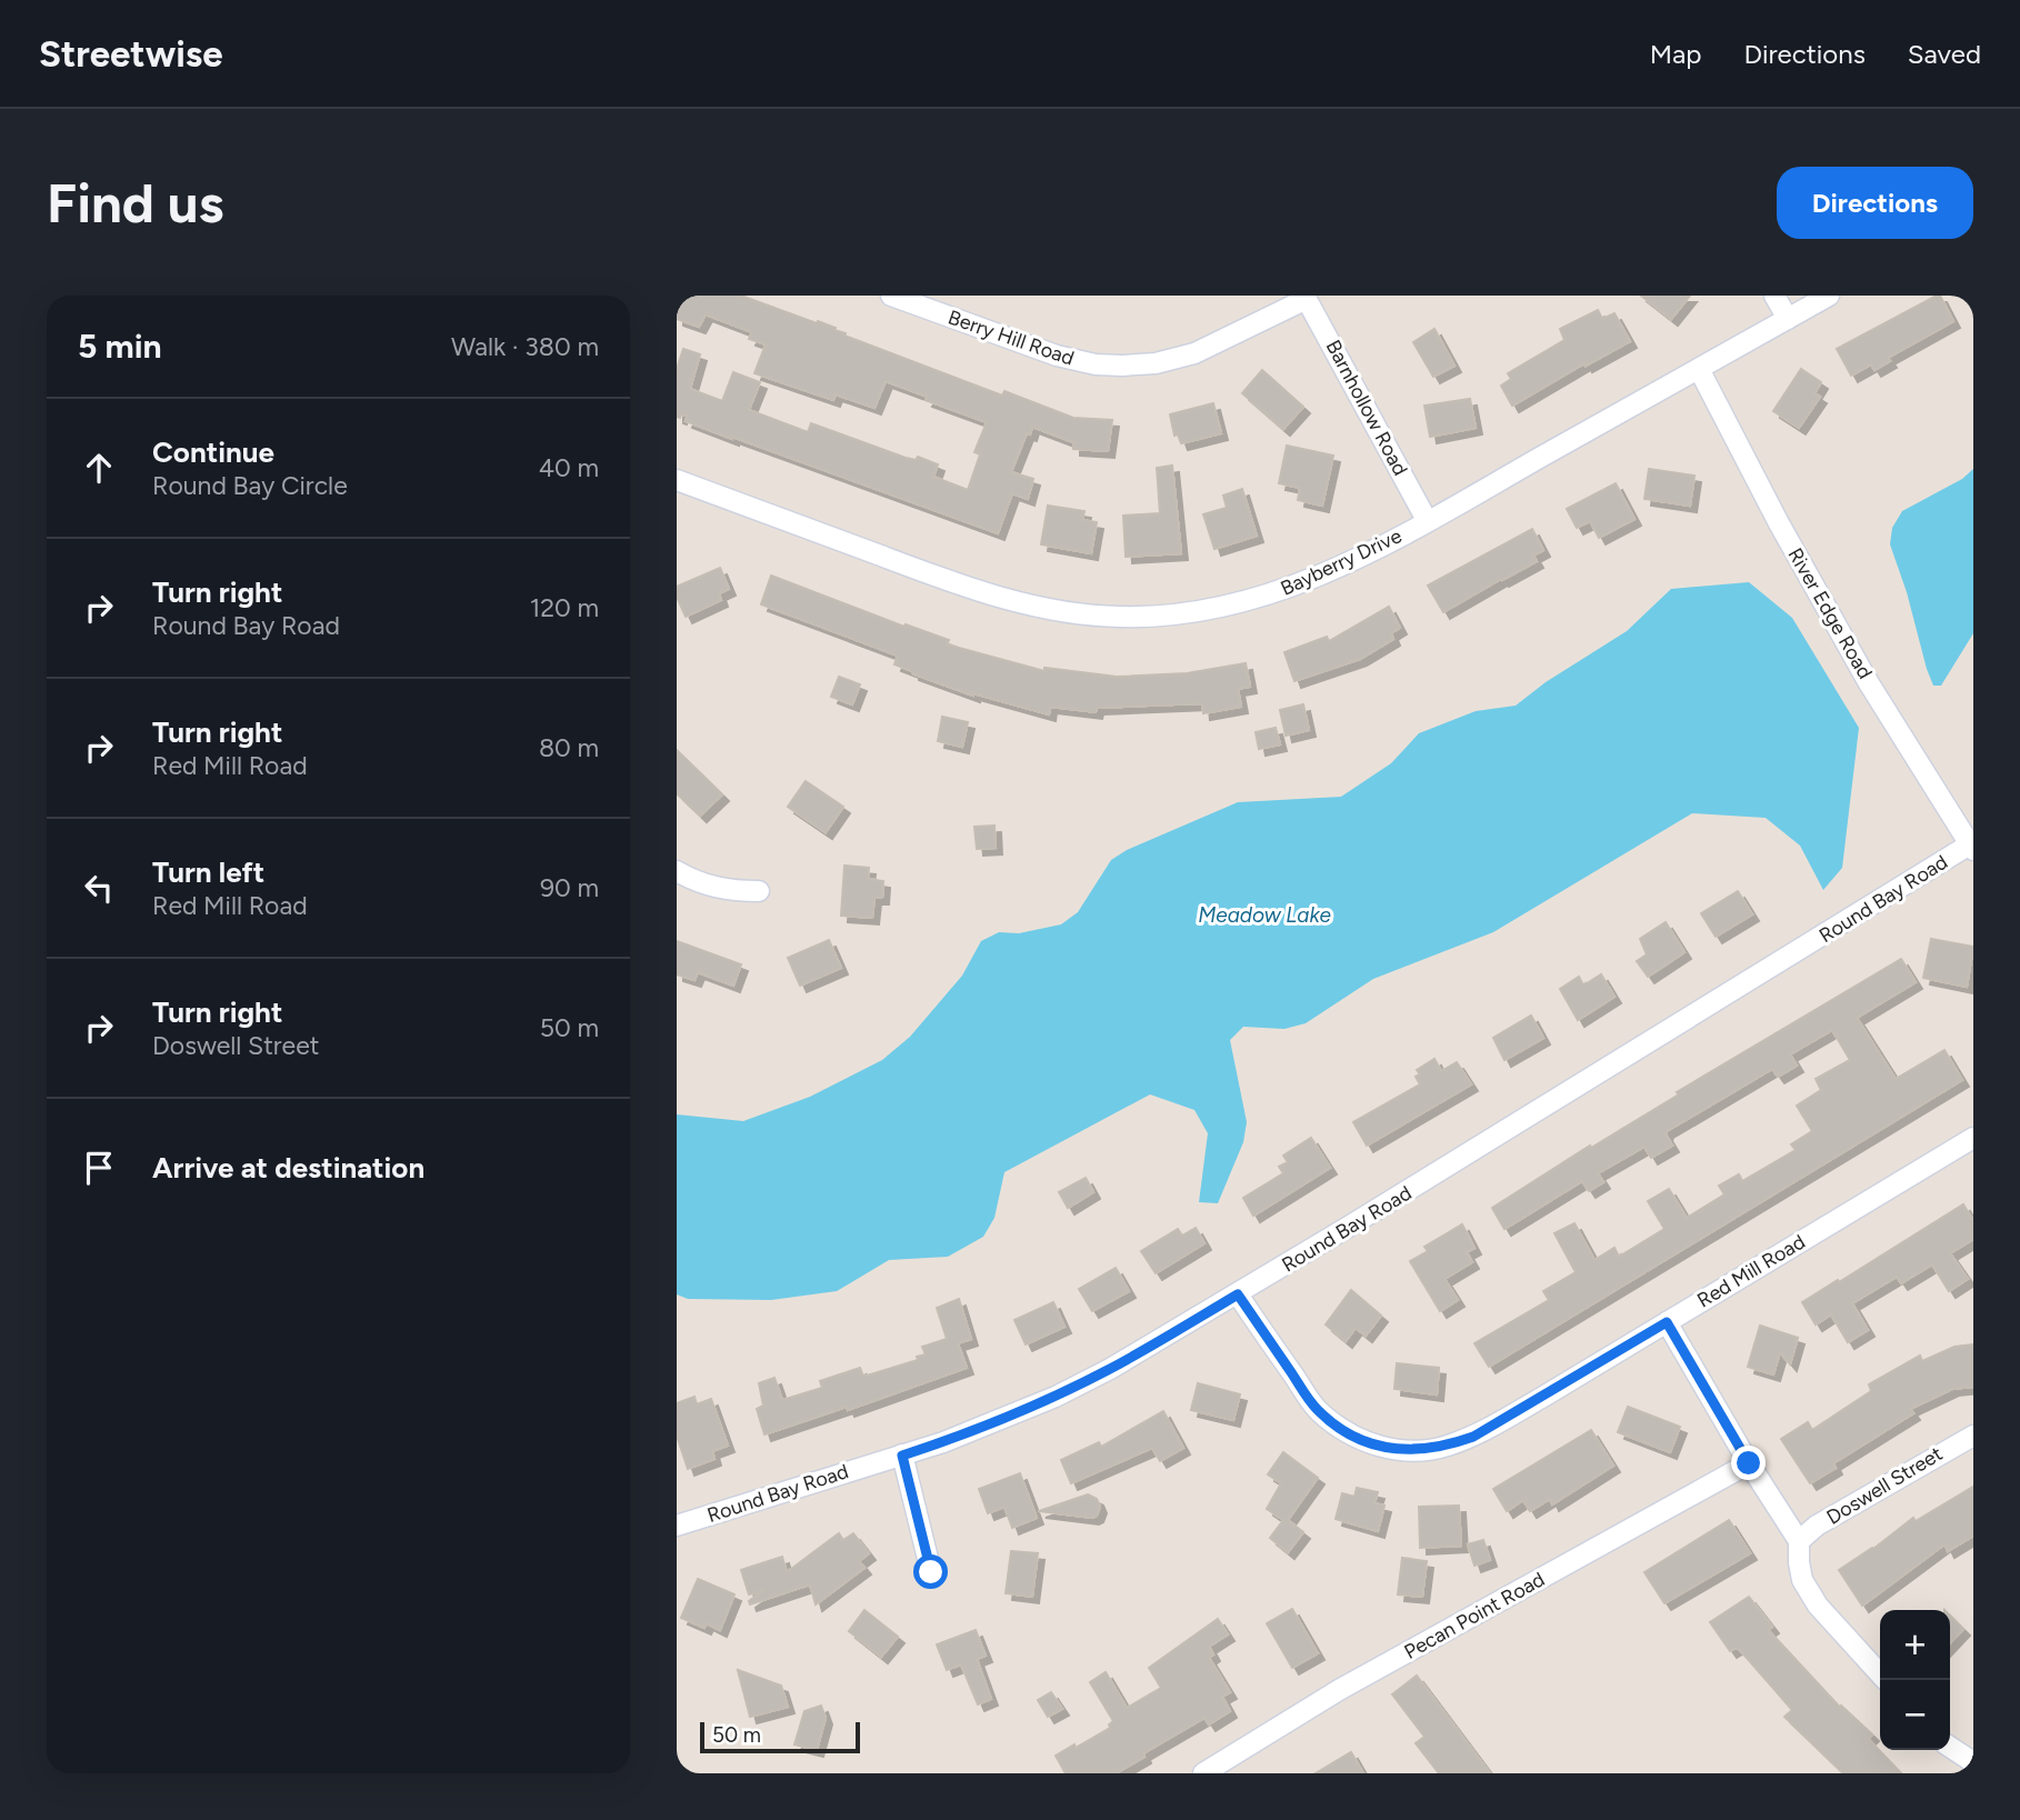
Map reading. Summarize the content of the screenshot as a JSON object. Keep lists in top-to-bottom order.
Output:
{
  "streets": {
    "street": [
      "Berry Hill Road",
      "Barnhollow Road",
      "Bayberry Drive",
      "River Edge Road",
      "Round Bay Road",
      "Red Mill Road",
      "Doswell Street",
      "Pecan Point Road"
    ]
  },
  "crossings": [
    ["Berry Hill Road", "Barnhollow Road"],
    ["Barnhollow Road", "Bayberry Drive"],
    ["Bayberry Drive", "River Edge Road"],
    ["River Edge Road", "Round Bay Road"],
    ["Round Bay Road", "Red Mill Road"]
  ],
  "water": ["Meadow Lake"],
  "scale_bar": "50 m",
  "page": {
    "header": "Streetwise",
    "nav": ["Map", "Directions", "Saved"],
    "buttons": "Directions",
    "title": "Find us",
    "heading": ["5 min", "Walk · 380 m"],
    "list": [
      ["Continue", "Round Bay Circle", "40 m"],
      ["Turn right", "Round Bay Road", "120 m"],
      ["Turn right", "Red Mill Road", "80 m"],
      ["Turn left", "Red Mill Road", "90 m"],
      ["Turn right", "Doswell Street", "50 m"],
      "Arrive at destination"
    ],
    "map_buttons": ["+", "−"],
    "scale": "50 m"
  }
}
